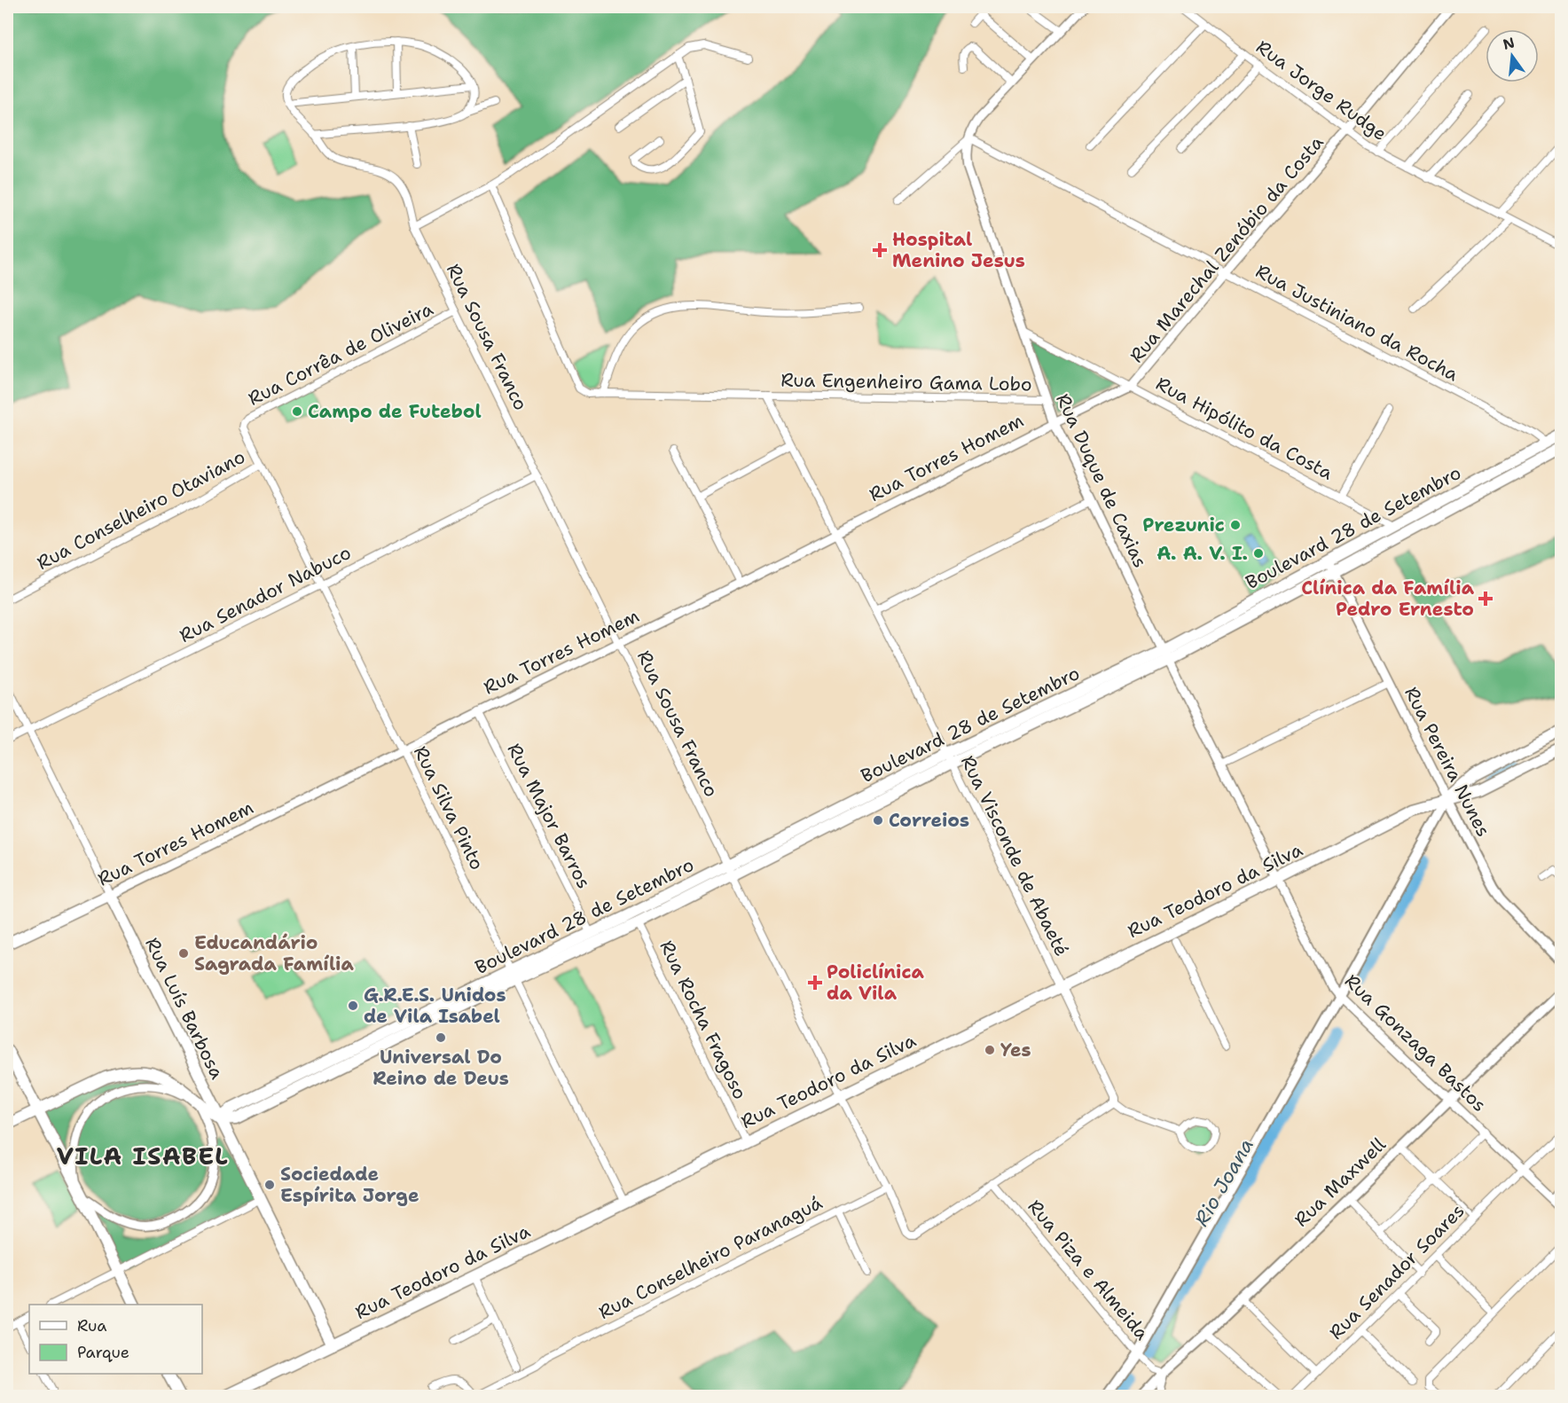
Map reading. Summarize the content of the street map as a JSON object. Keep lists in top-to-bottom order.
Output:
{
  "streets": {
    "main road": [
      "Rua Torres Homem",
      "Boulevard 28 de Setembro",
      "Rua Pereira Nunes",
      "Rua Teodoro da Silva",
      "Rua Luís Barbosa",
      "Rua Maxwell"
    ],
    "street": [
      "Rua Jorge Rudge",
      "Rua Marechal Zenóbio da Costa",
      "Rua Justiniano da Rocha",
      "Rua Sousa Franco",
      "Rua Corrêa de Oliveira",
      "Rua Engenheiro Gama Lobo",
      "Rua Hipólito da Costa",
      "Rua Duque de Caxias",
      "Rua Conselheiro Otaviano",
      "Rua Senador Nabuco",
      "Rua Silva Pinto",
      "Rua Major Barros",
      "Rua Visconde de Abaeté",
      "Rua Rocha Fragoso",
      "Rua Gonzaga Bastos",
      "Rua Conselheiro Paranaguá",
      "Rua Piza e Almeida",
      "Rua Senador Soares"
    ]
  },
  "crossings": [
    ["Rua Jorge Rudge", "Rua Marechal Zenóbio da Costa"],
    ["Rua Marechal Zenóbio da Costa", "Rua Justiniano da Rocha"],
    ["Rua Marechal Zenóbio da Costa", "Rua Hipólito da Costa"],
    ["Rua Marechal Zenóbio da Costa", "Rua Torres Homem"],
    ["Rua Justiniano da Rocha", "Rua Duque de Caxias"],
    ["Rua Justiniano da Rocha", "Boulevard 28 de Setembro"],
    ["Rua Sousa Franco", "Rua Corrêa de Oliveira"],
    ["Rua Sousa Franco", "Rua Torres Homem"],
    ["Rua Sousa Franco", "Boulevard 28 de Setembro"],
    ["Rua Sousa Franco", "Rua Senador Nabuco"],
    ["Rua Sousa Franco", "Rua Teodoro da Silva"],
    ["Rua Sousa Franco", "Rua Conselheiro Paranaguá"],
    ["Rua Sousa Franco", "Rua Piza e Almeida"],
    ["Rua Corrêa de Oliveira", "Rua Silva Pinto"],
    ["Rua Engenheiro Gama Lobo", "Rua Duque de Caxias"],
    ["Rua Engenheiro Gama Lobo", "Rua Visconde de Abaeté"],
    ["Rua Hipólito da Costa", "Rua Torres Homem"],
    ["Rua Hipólito da Costa", "Rua Duque de Caxias"],
    ["Rua Hipólito da Costa", "Boulevard 28 de Setembro"],
    ["Rua Torres Homem", "Rua Duque de Caxias"],
    ["Rua Torres Homem", "Rua Silva Pinto"],
    ["Rua Torres Homem", "Rua Major Barros"],
    ["Rua Torres Homem", "Rua Visconde de Abaeté"],
    ["Rua Torres Homem", "Rua Luís Barbosa"],
    ["Rua Duque de Caxias", "Boulevard 28 de Setembro"],
    ["Rua Duque de Caxias", "Rua Gonzaga Bastos"],
    ["Rua Conselheiro Otaviano", "Rua Silva Pinto"],
    ["Boulevard 28 de Setembro", "Rua Pereira Nunes"],
    ["Boulevard 28 de Setembro", "Rua Silva Pinto"],
    ["Boulevard 28 de Setembro", "Rua Major Barros"],
    ["Boulevard 28 de Setembro", "Rua Visconde de Abaeté"],
    ["Boulevard 28 de Setembro", "Rua Luís Barbosa"],
    ["Boulevard 28 de Setembro", "Rua Rocha Fragoso"],
    ["Boulevard 28 de Setembro", "Rua Gonzaga Bastos"],
    ["Rua Senador Nabuco", "Rua Silva Pinto"],
    ["Rua Senador Nabuco", "Rua Luís Barbosa"],
    ["Rua Pereira Nunes", "Rua Teodoro da Silva"],
    ["Rua Silva Pinto", "Rua Teodoro da Silva"],
    ["Rua Visconde de Abaeté", "Rua Teodoro da Silva"],
    ["Rua Teodoro da Silva", "Rua Luís Barbosa"],
    ["Rua Teodoro da Silva", "Rua Rocha Fragoso"],
    ["Rua Teodoro da Silva", "Rua Gonzaga Bastos"],
    ["Rua Gonzaga Bastos", "Rua Maxwell"],
    ["Rua Gonzaga Bastos", "Rua Senador Soares"],
    ["Rua Maxwell", "Rua Piza e Almeida"]
  ],
  "districts": ["VILA ISABEL"],
  "water": ["Rio Joana"],
  "places": {
    "health": ["Hospital Menino Jesus", "Clínica da Família Pedro Ernesto", "Policlínica da Vila"],
    "other": [
      "Campo de Futebol",
      "Prezunic",
      "A. A. V. I.",
      "Correios",
      "Educandário Sagrada Família",
      "G.R.E.S. Unidos de Vila Isabel",
      "Universal Do Reino de Deus",
      "Yes",
      "Sociedade Espírita Jorge"
    ]
  },
  "legend": ["Rua", "Parque"],
  "north": "top"
}
